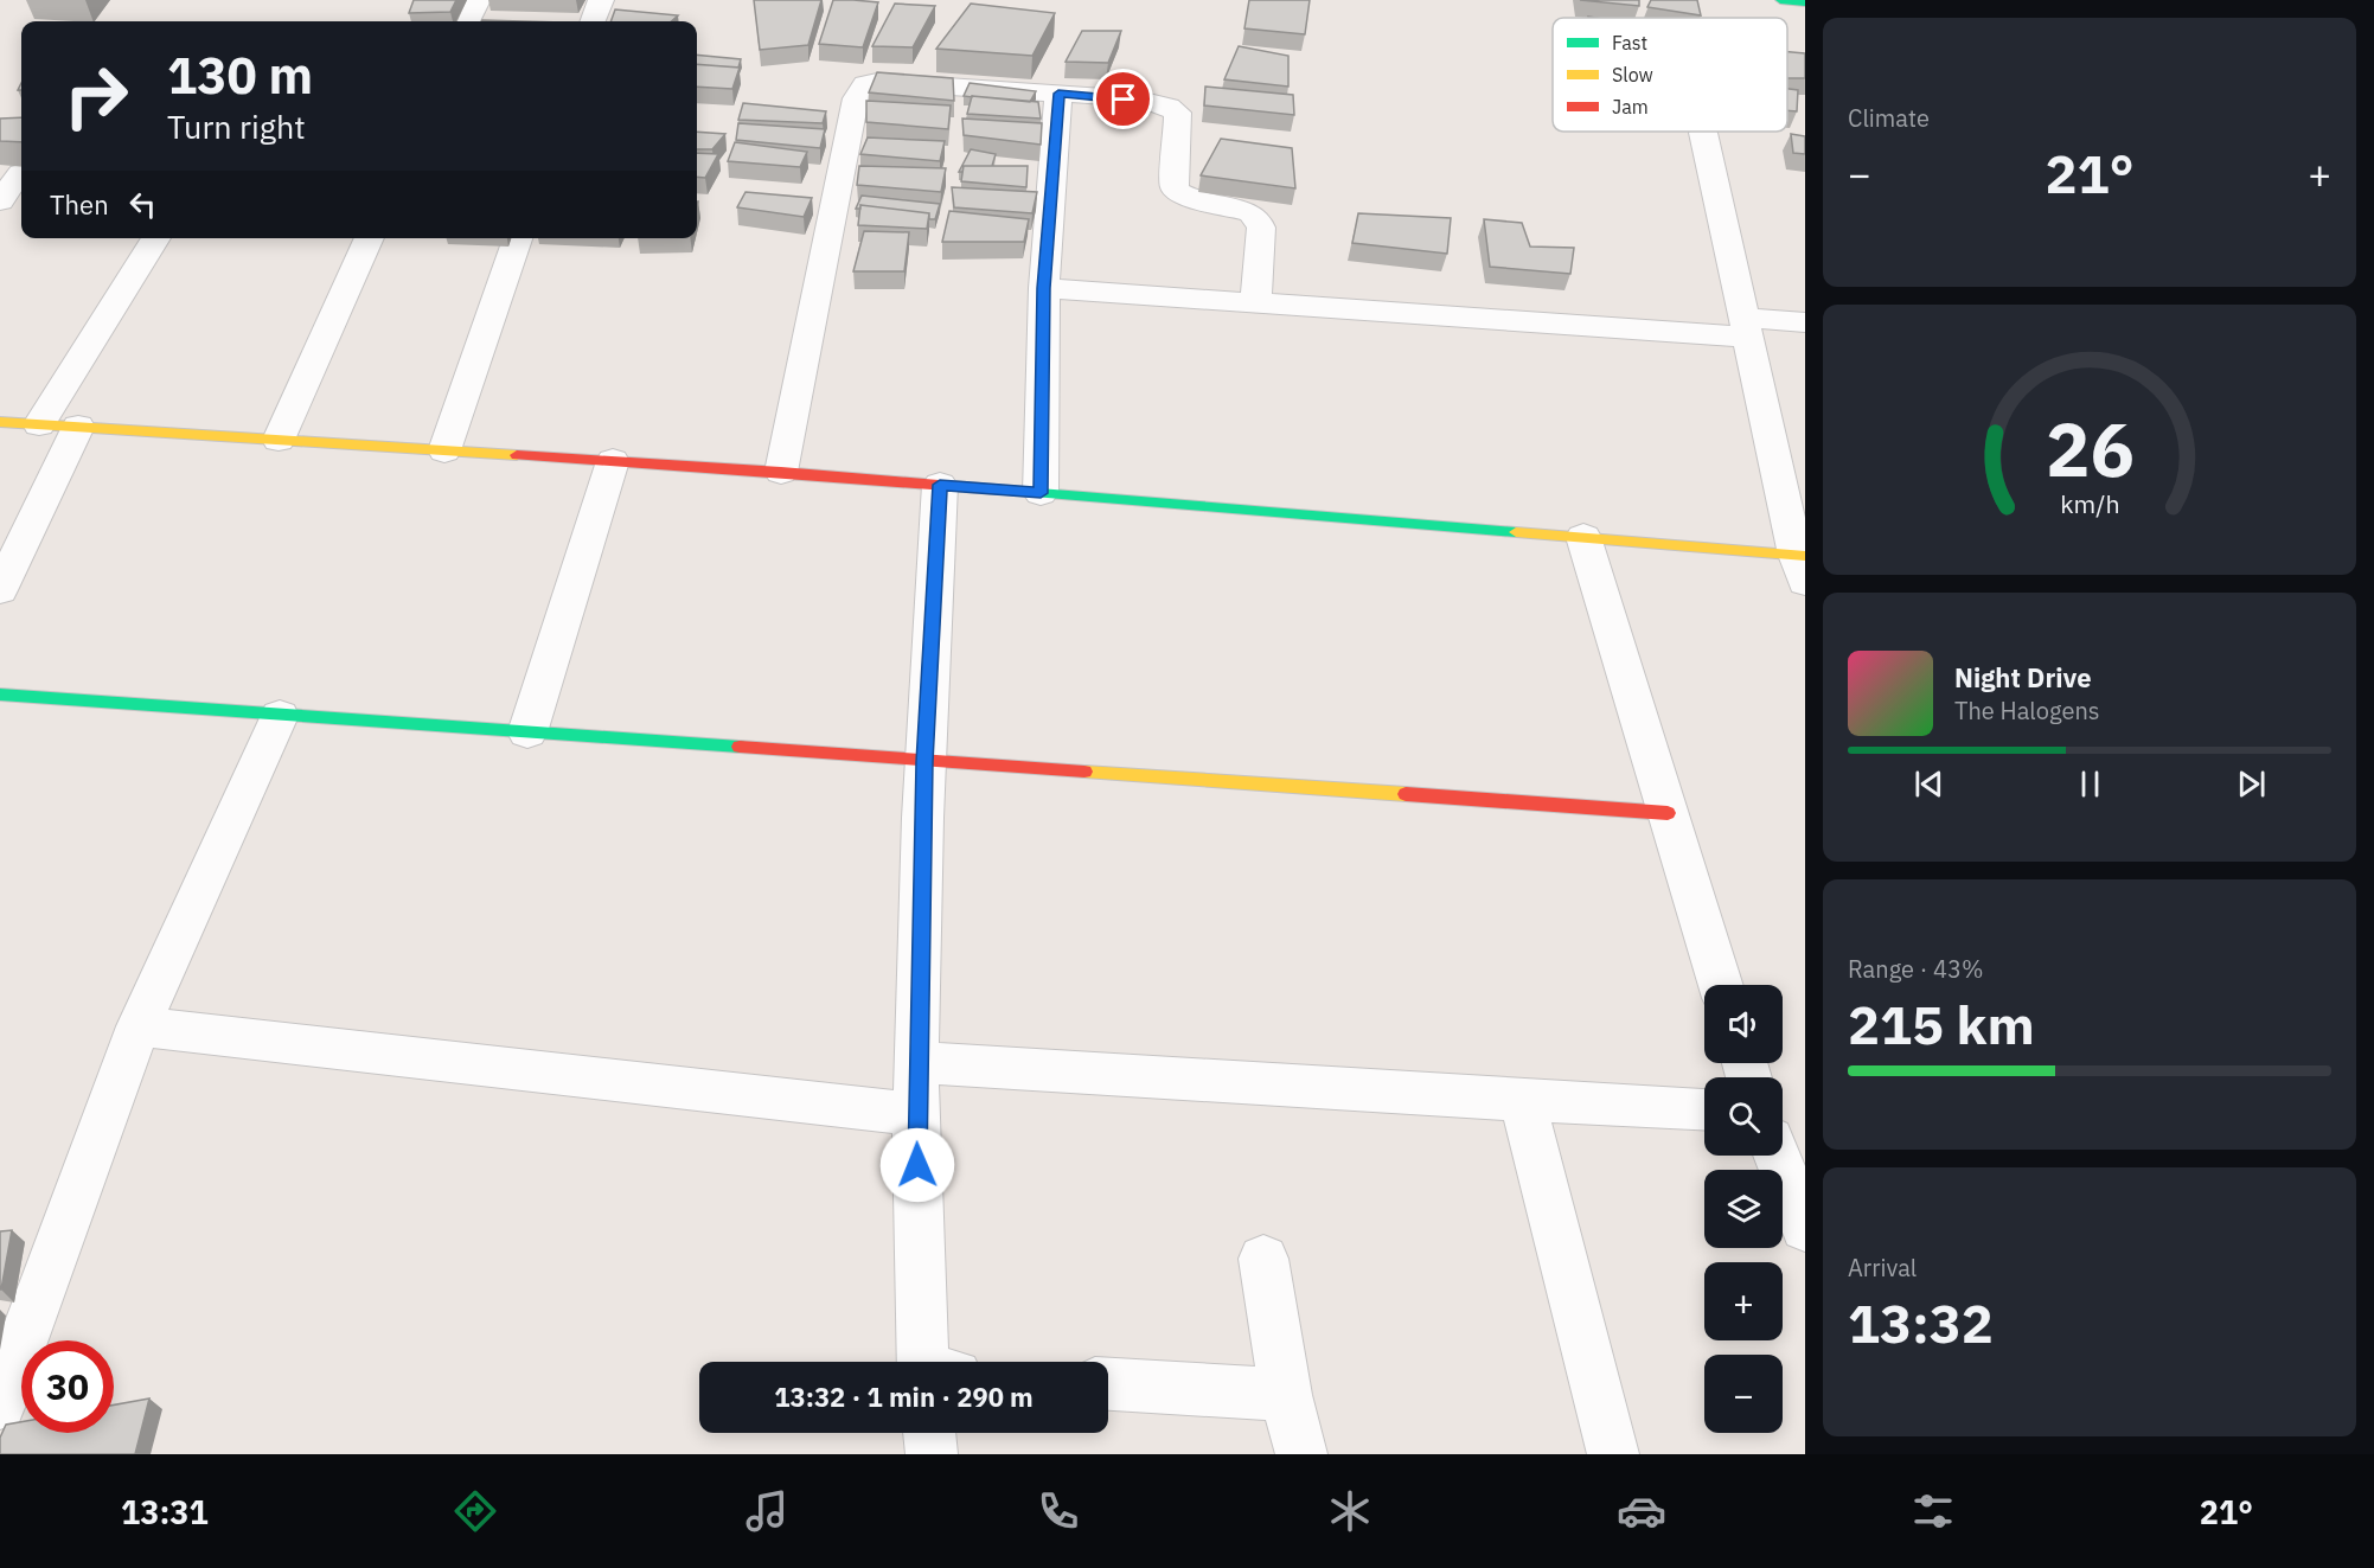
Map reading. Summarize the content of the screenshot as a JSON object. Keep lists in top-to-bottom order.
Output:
{
  "legend": ["Fast", "Slow", "Jam"],
  "page": {
    "tile": [
      "Climate",
      ["Range · 43%", "215 km"],
      ["Arrival", "13:32"]
    ],
    "turn": ["130 m", "Turn right"],
    "heat": ["−", "21°", "+"],
    "then": "Then",
    "song": ["Night Drive", "The Halogens"],
    "map_buttons": ["+", "−"],
    "limit": "30",
    "trip": "13:32 · 1 min · 290 m",
    "tabs": ["13:31", "21°"],
    "gauge": ["26", "km/h"]
  }
}
